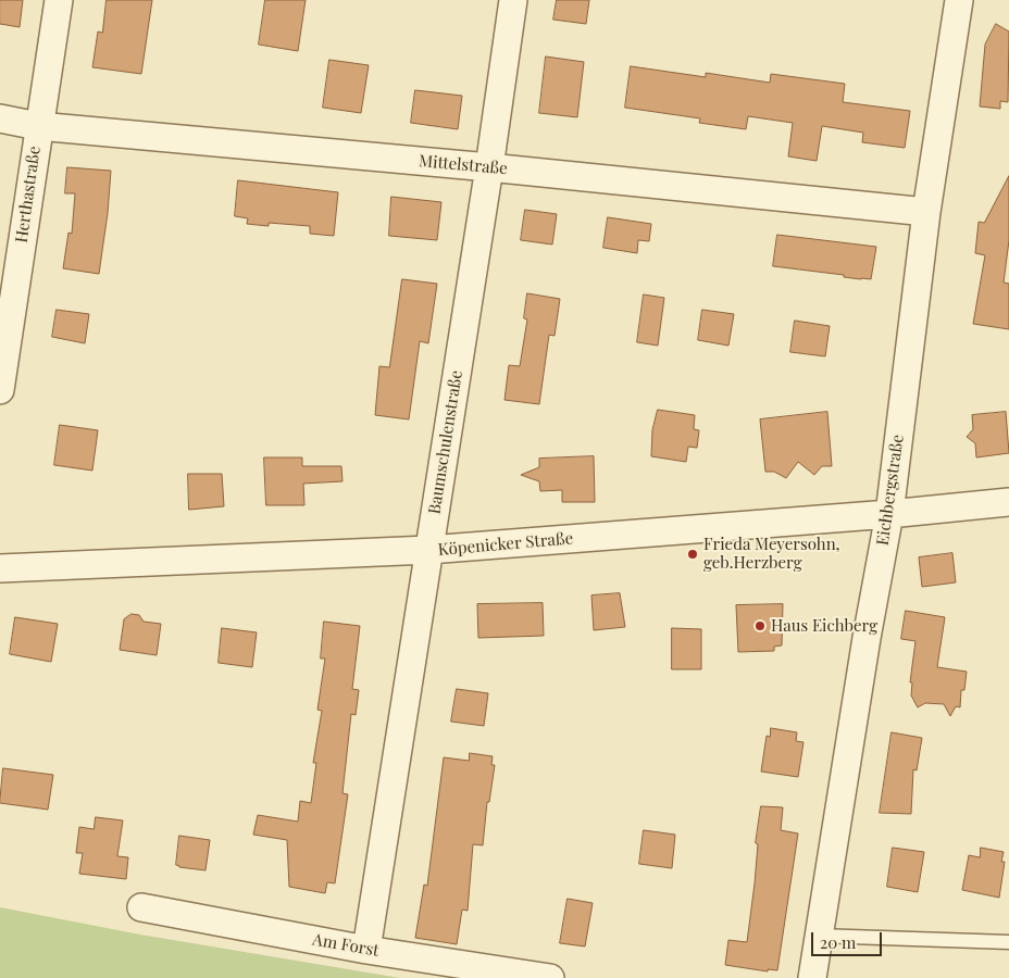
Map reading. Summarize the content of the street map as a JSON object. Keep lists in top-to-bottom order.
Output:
{
  "streets": {
    "street": [
      "Mittelstraße",
      "Herthastraße",
      "Baumschulenstraße",
      "Eichbergstraße",
      "Köpenicker Straße",
      "Am Forst"
    ]
  },
  "crossings": [
    ["Mittelstraße", "Herthastraße"],
    ["Mittelstraße", "Baumschulenstraße"],
    ["Mittelstraße", "Eichbergstraße"],
    ["Baumschulenstraße", "Köpenicker Straße"],
    ["Baumschulenstraße", "Am Forst"],
    ["Eichbergstraße", "Köpenicker Straße"]
  ],
  "places": ["Frieda Meyersohn, geb.Herzberg", "Haus Eichberg"],
  "scale_bar": "20 m"
}
